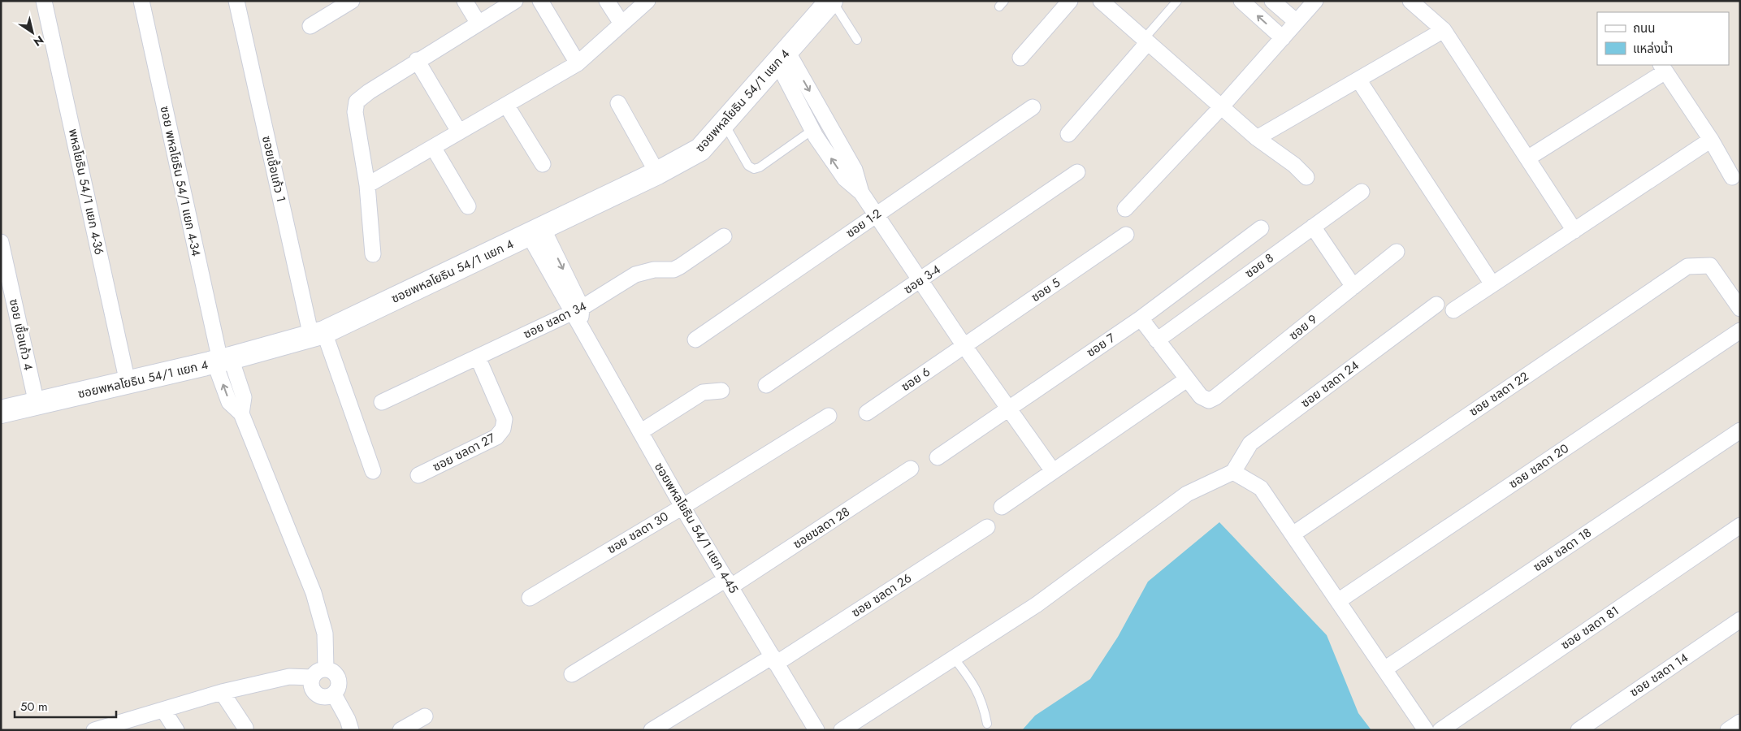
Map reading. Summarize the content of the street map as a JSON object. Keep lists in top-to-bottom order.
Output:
{
  "streets": {
    "street": [
      "ซอยพหลโยธิน 54/1 แยก 4",
      "ซอยเชื้อแก้ว 1",
      "ซอย พหลโยธิน 54/1 แยก 4-34",
      "พหลโยธิน 54/1 แยก 4-36",
      "ซอย 1-2",
      "ซอย 8",
      "ซอย 3-4",
      "ซอย 5",
      "ซอย ชลดา 34",
      "ซอย 9",
      "ซอย เชื้อแก้ว 4",
      "ซอย 7",
      "ซอย 6",
      "ซอย ชลดา 24",
      "ซอย ชลดา 22",
      "ซอย ชลดา 27",
      "ซอย ชลดา 20",
      "ซอยพหลโยธิน 54/1 แยก 4-45",
      "ซอยชลดา 28",
      "ซอย ชลดา 30",
      "ซอย ชลดา 18",
      "ซอย ชลดา 26",
      "ซอย ชลดา 81",
      "ซอย ชลดา 14"
    ]
  },
  "crossings": [
    ["ซอยพหลโยธิน 54/1 แยก 4", "ซอยเชื้อแก้ว 1"],
    ["ซอยพหลโยธิน 54/1 แยก 4", "ซอย พหลโยธิน 54/1 แยก 4-34"],
    ["ซอยพหลโยธิน 54/1 แยก 4", "พหลโยธิน 54/1 แยก 4-36"],
    ["ซอยพหลโยธิน 54/1 แยก 4", "ซอย เชื้อแก้ว 4"],
    ["ซอยพหลโยธิน 54/1 แยก 4", "ซอยพหลโยธิน 54/1 แยก 4-45"],
    ["ซอย 5", "ซอย 6"],
    ["ซอย ชลดา 34", "ซอย ชลดา 27"],
    ["ซอย ชลดา 34", "ซอยพหลโยธิน 54/1 แยก 4-45"],
    ["ซอยพหลโยธิน 54/1 แยก 4-45", "ซอยชลดา 28"],
    ["ซอยพหลโยธิน 54/1 แยก 4-45", "ซอย ชลดา 30"],
    ["ซอยพหลโยธิน 54/1 แยก 4-45", "ซอย ชลดา 26"]
  ],
  "legend": ["ถนน", "แหล่งน้ำ"],
  "scale_bar": "50 m",
  "north": "bottom right"
}
